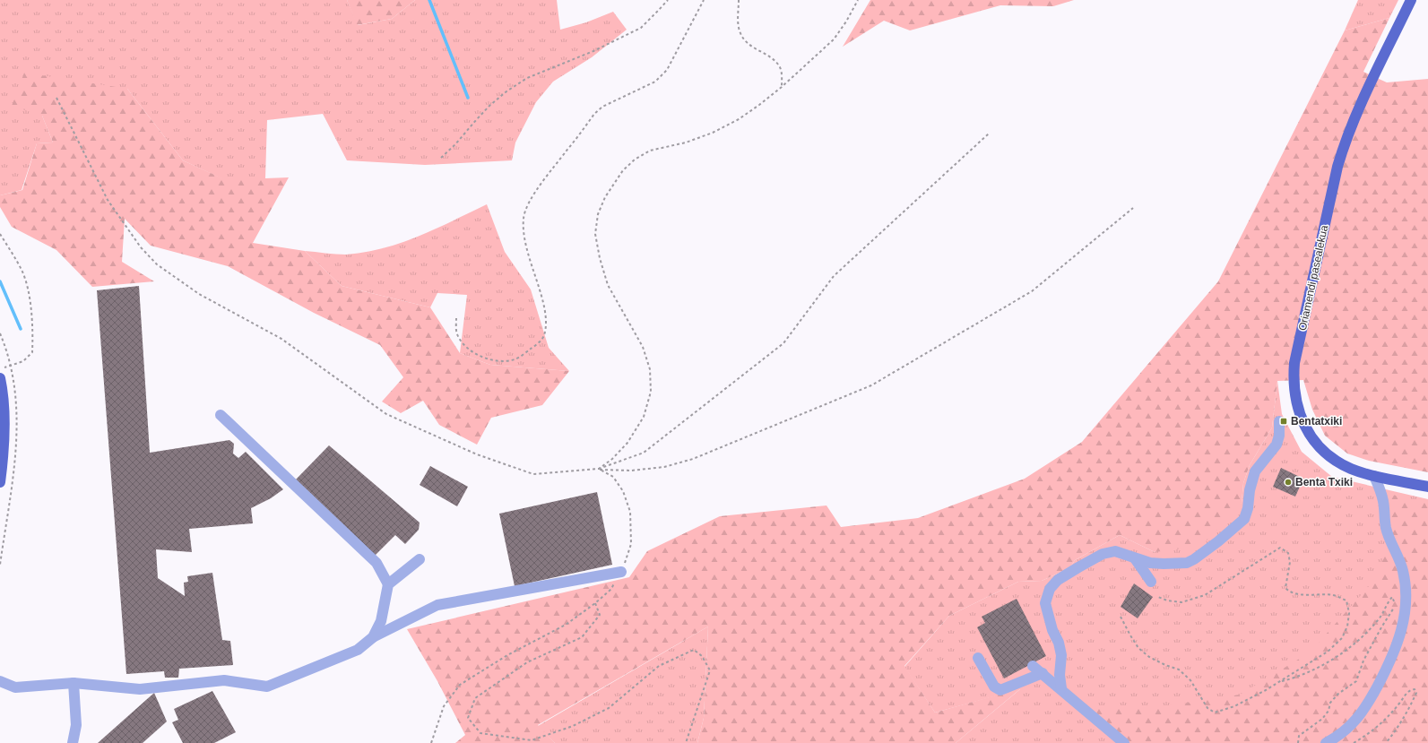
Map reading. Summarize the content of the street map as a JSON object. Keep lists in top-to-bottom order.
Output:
{
  "streets": {
    "main road": ["Oriamendi pasealekua"]
  },
  "places": {
    "transit": ["Bentatxiki"],
    "other": ["Benta Txiki"]
  }
}
